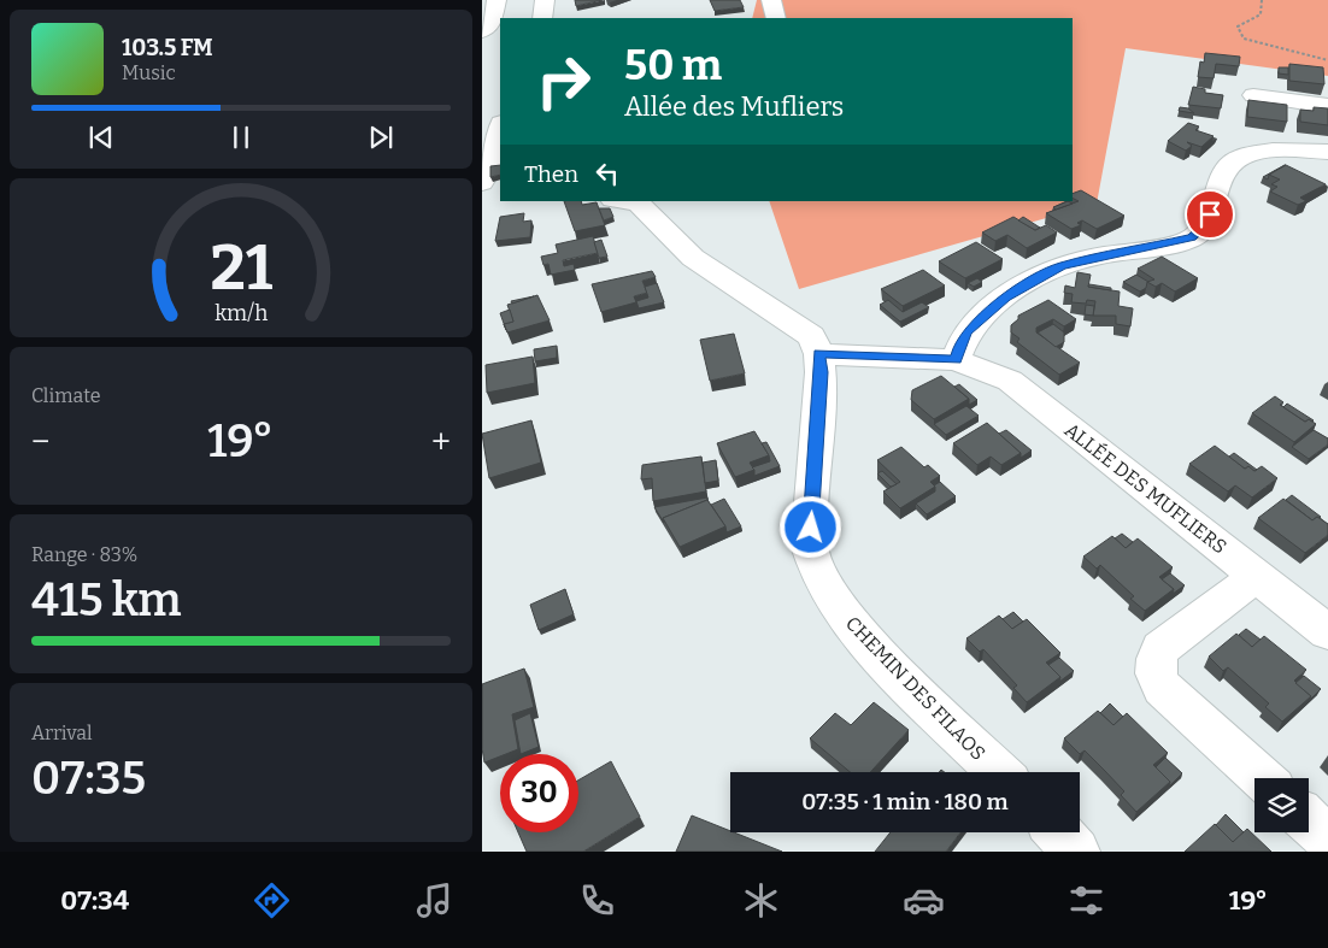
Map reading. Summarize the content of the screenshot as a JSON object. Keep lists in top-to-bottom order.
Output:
{
  "streets": {
    "street": ["ALLÉE DES MUFLIERS", "CHEMIN DES FILAOS"]
  },
  "crossings": [
    ["ALLÉE DES MUFLIERS", "CHEMIN DES FILAOS"]
  ],
  "page": {
    "turn": ["50 m", "Allée des Mufliers"],
    "song": ["103.5 FM", "Music"],
    "then": "Then",
    "tile": [
      "Climate",
      ["Range · 83%", "415 km"],
      ["Arrival", "07:35"]
    ],
    "heat": ["−", "19°", "+"],
    "limit": "30",
    "trip": "07:35 · 1 min · 180 m",
    "tabs": ["07:34", "19°"],
    "gauge": ["21", "km/h"]
  }
}
